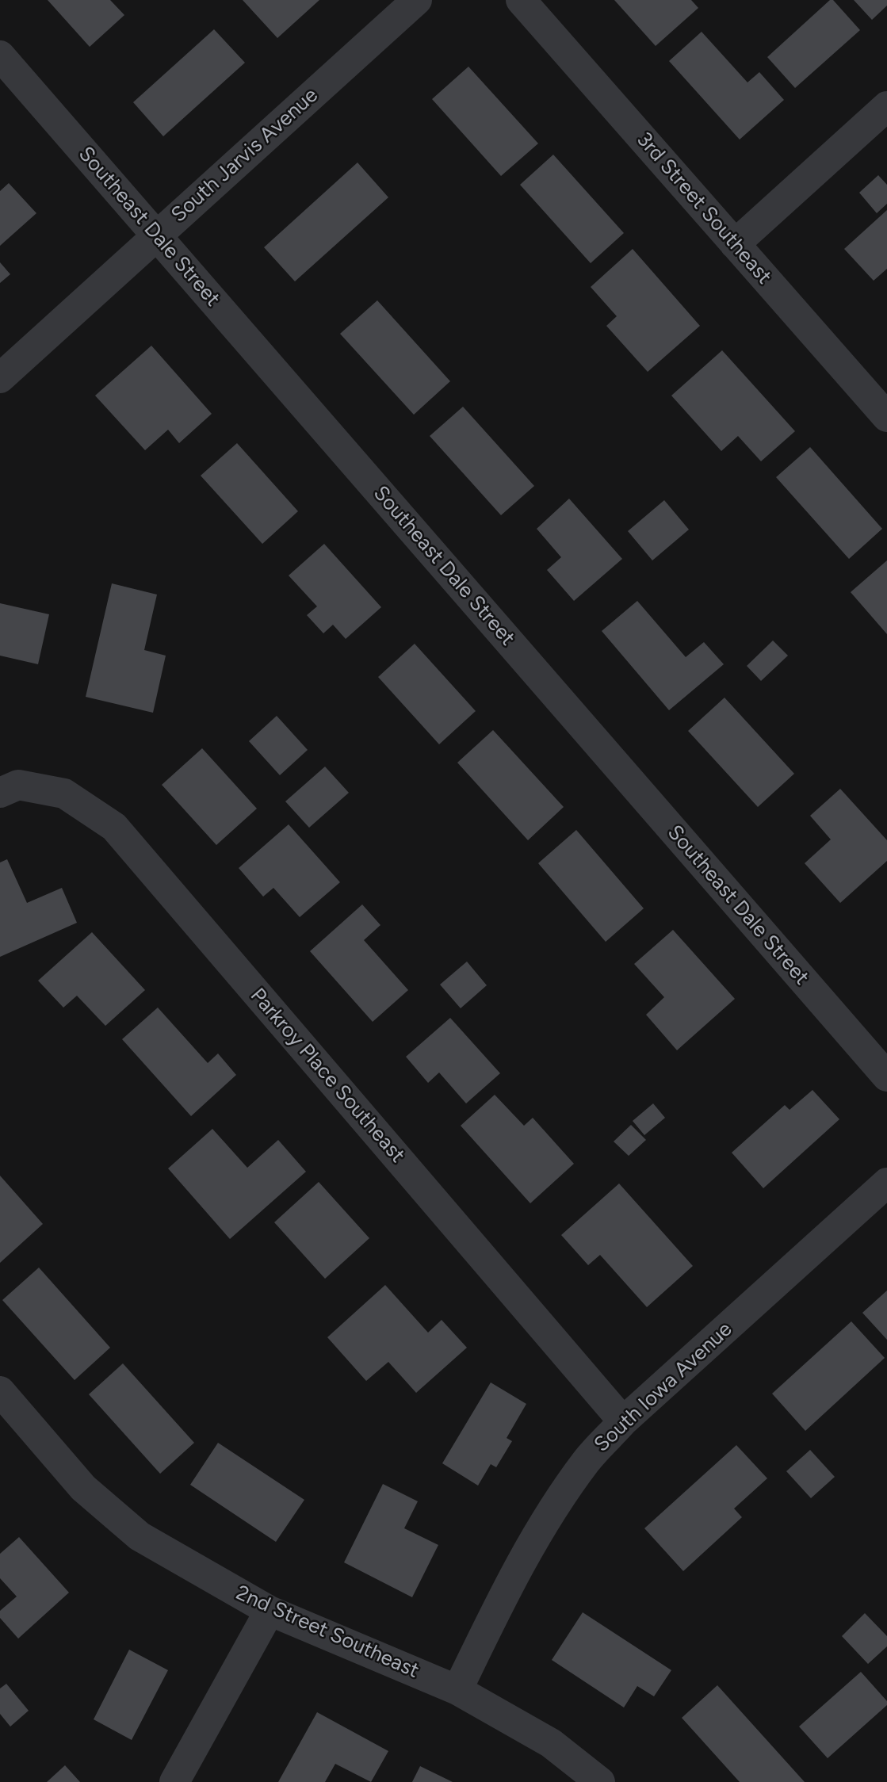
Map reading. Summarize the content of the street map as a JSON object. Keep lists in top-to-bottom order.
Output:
{
  "streets": {
    "street": [
      "South Jarvis Avenue",
      "3rd Street Southeast",
      "Southeast Dale Street",
      "Parkroy Place Southeast",
      "South Iowa Avenue",
      "2nd Street Southeast"
    ]
  },
  "crossings": [
    ["South Jarvis Avenue", "Southeast Dale Street"],
    ["Parkroy Place Southeast", "South Iowa Avenue"],
    ["South Iowa Avenue", "2nd Street Southeast"]
  ]
}
